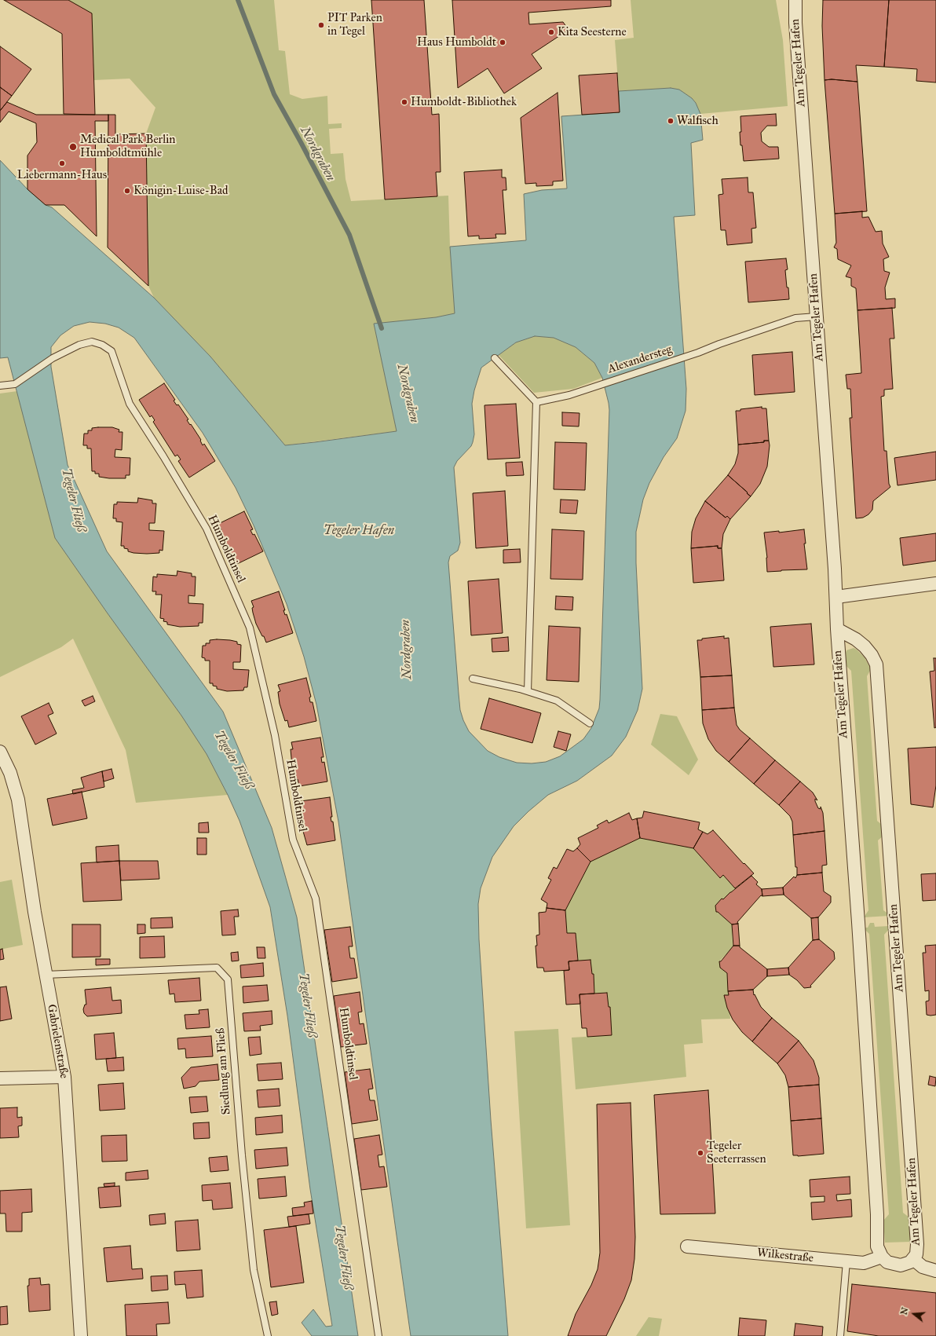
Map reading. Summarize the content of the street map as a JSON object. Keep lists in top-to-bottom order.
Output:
{
  "streets": {
    "street": ["Am Tegeler Hafen", "Gabrielenstraße", "Wilkestraße"],
    "lane": ["Alexandersteg", "Humboldtinsel", "Siedlung am Fließ"]
  },
  "crossings": [
    ["Am Tegeler Hafen", "Alexandersteg"],
    ["Am Tegeler Hafen", "Wilkestraße"],
    ["Gabrielenstraße", "Siedlung am Fließ"]
  ],
  "water": ["Nordgraben", "Tegeler Fließ", "Tegeler Hafen"],
  "places": [
    "PIT Parken in Tegel",
    "Kita Seesterne",
    "Haus Humboldt",
    "Humboldt-Bibliothek",
    "Walfisch",
    "Medical Park Berlin Humboldtmühle",
    "Liebermann-Haus",
    "Königin-Luise-Bad",
    "Tegeler Seeterrassen"
  ],
  "north": "left"
}
